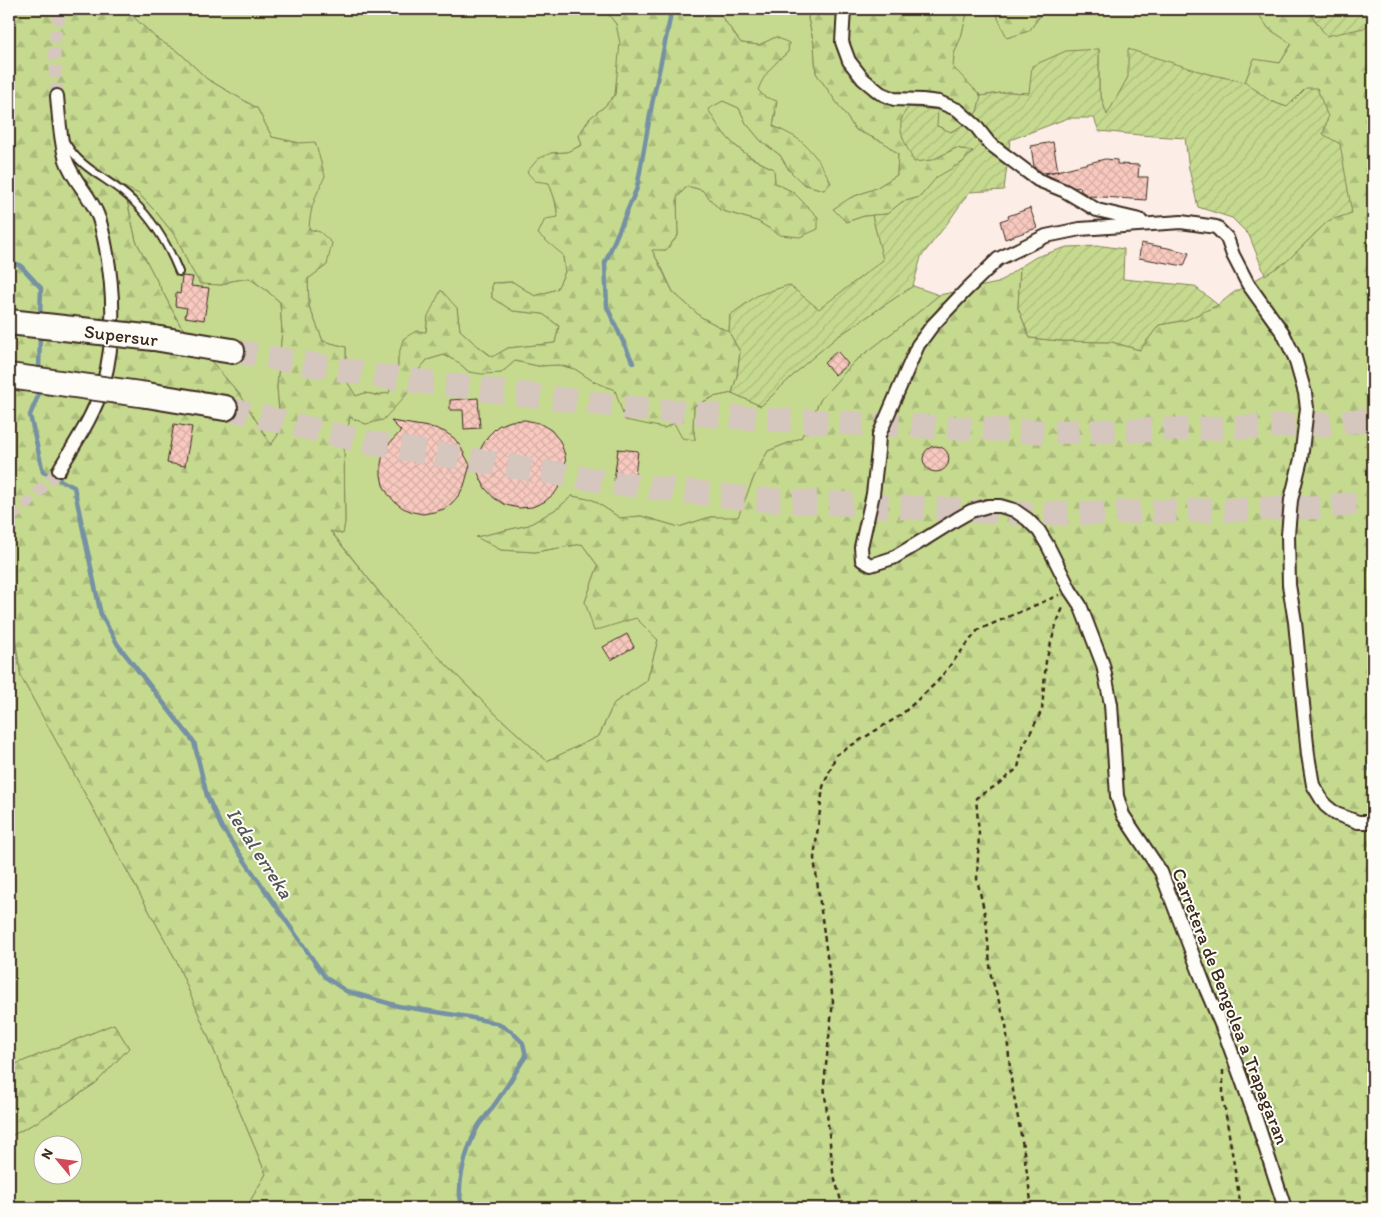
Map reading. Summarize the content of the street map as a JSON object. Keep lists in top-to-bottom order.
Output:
{
  "streets": {
    "highway": ["Supersur"],
    "street": ["Carretera de Bengolea a Trapagaran"]
  },
  "water": ["Iedal erreka"],
  "north": "top left"
}
